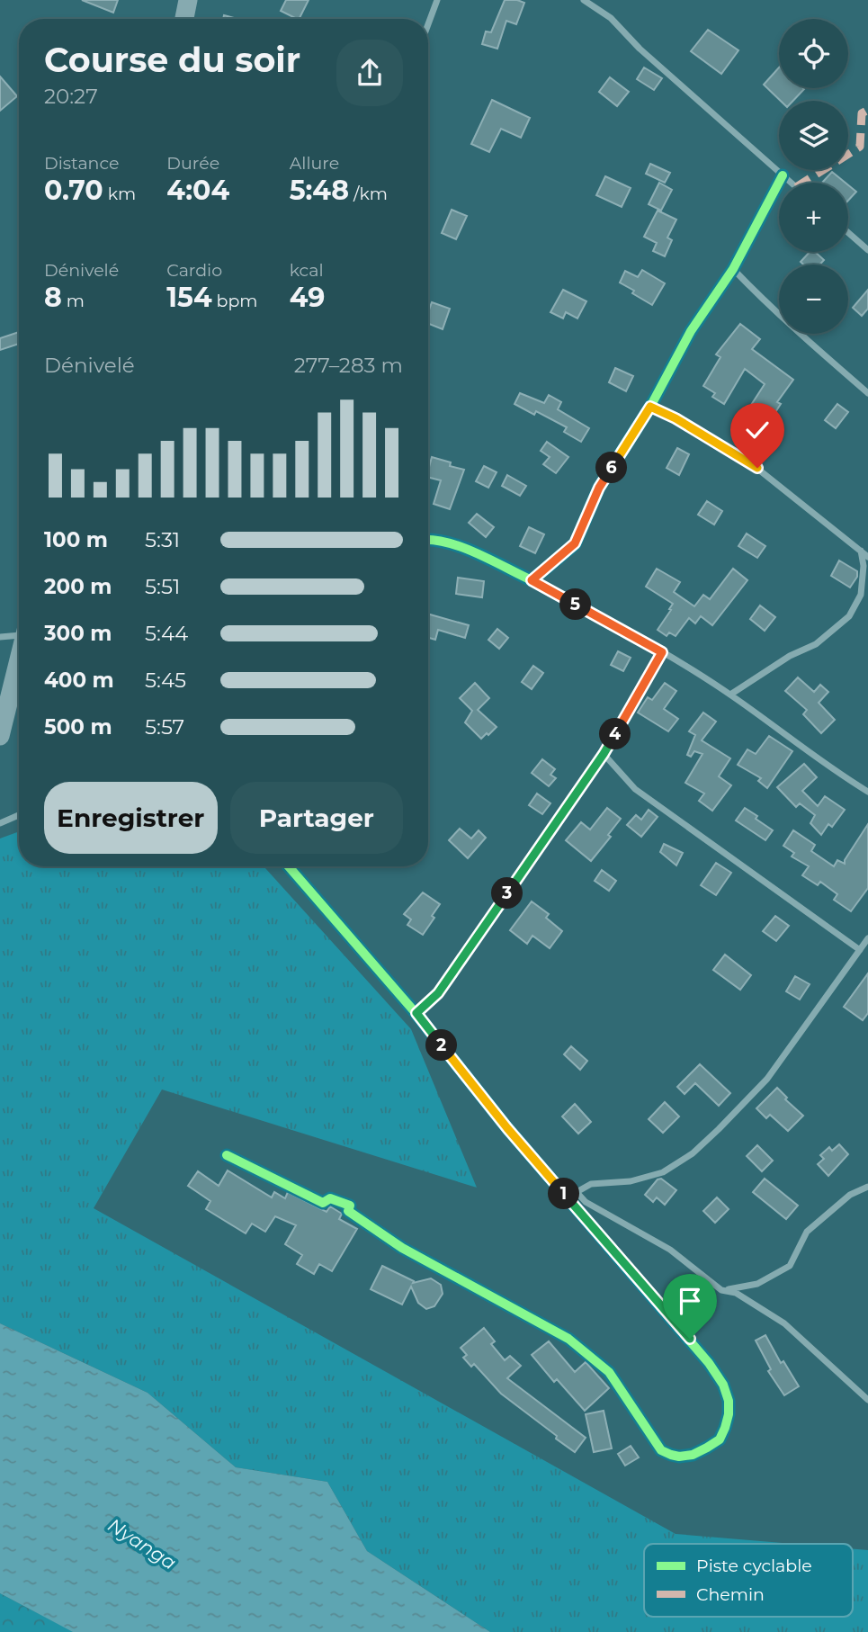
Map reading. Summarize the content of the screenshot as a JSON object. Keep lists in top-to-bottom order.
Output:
{
  "water": ["Nyanga"],
  "legend": ["Piste cyclable", "Chemin"],
  "page": {
    "map_buttons": ["+", "−"],
    "heading": ["Course du soir", "20:27"],
    "stats": [
      ["Distance", "0.70 km"],
      ["Durée", "4:04"],
      ["Allure", "5:48 /km"],
      ["Dénivelé", "8 m"],
      ["Cardio", "154 bpm"],
      ["kcal", "49"]
    ],
    "chart": ["Dénivelé", "277–283 m"],
    "pins": [
      "6",
      "5",
      "4",
      "3",
      "2",
      "1"
    ],
    "list": [
      {
        "name": "100 m",
        "note": "5:31"
      },
      {
        "name": "200 m",
        "note": "5:51"
      },
      {
        "name": "300 m",
        "note": "5:44"
      },
      {
        "name": "400 m",
        "note": "5:45"
      },
      {
        "name": "500 m",
        "note": "5:57"
      }
    ],
    "buttons": ["Enregistrer", "Partager"]
  }
}
